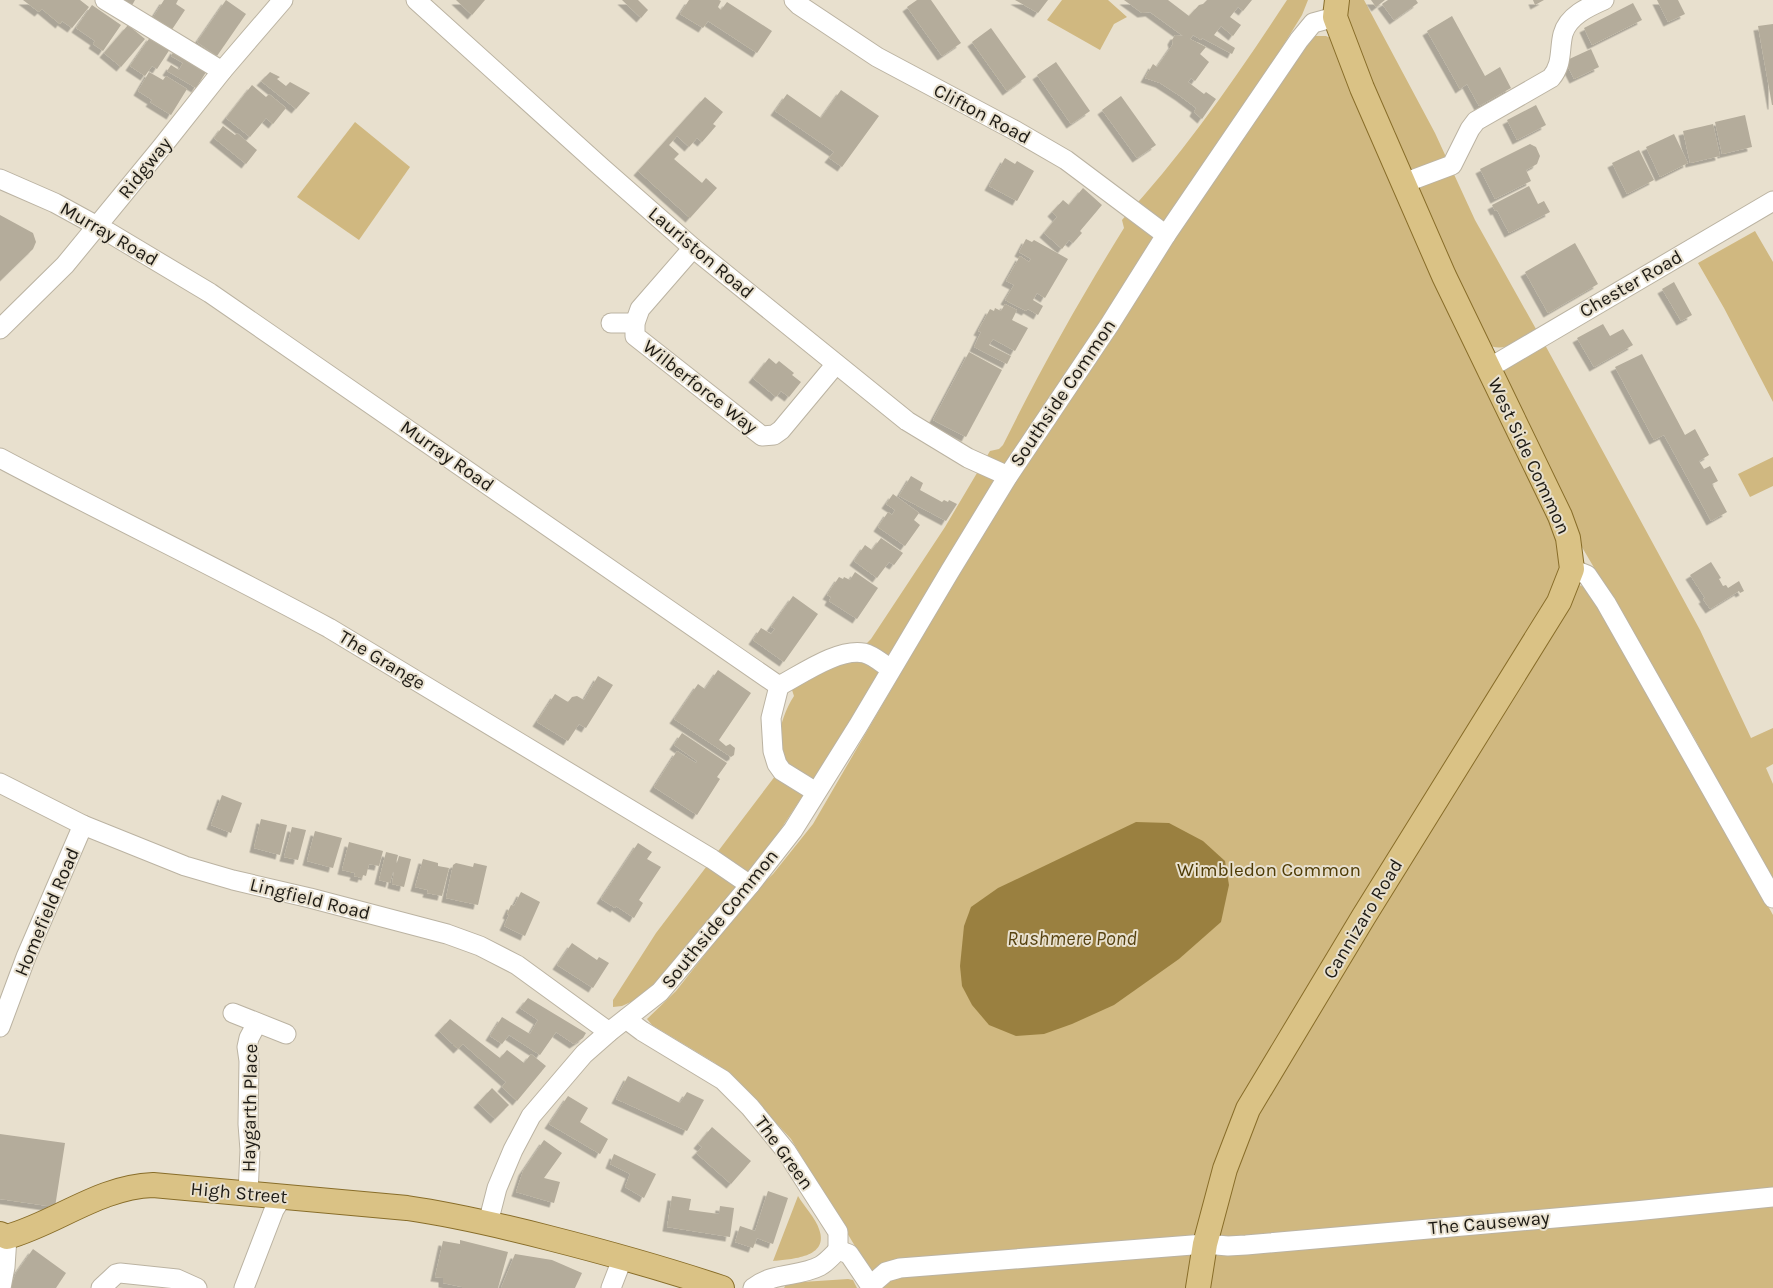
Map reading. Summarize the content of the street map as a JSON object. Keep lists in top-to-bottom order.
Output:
{
  "streets": {
    "main road": ["West Side Common", "Cannizaro Road", "High Street"],
    "street": [
      "Clifton Road",
      "Ridgway",
      "Murray Road",
      "Lauriston Road",
      "Chester Road",
      "Wilberforce Way",
      "Southside Common",
      "The Grange",
      "Lingfield Road",
      "Homefield Road",
      "Haygarth Place",
      "The Green",
      "The Causeway"
    ]
  },
  "crossings": [
    ["Clifton Road", "Southside Common"],
    ["Ridgway", "Murray Road"],
    ["Lauriston Road", "Wilberforce Way"],
    ["Lauriston Road", "Southside Common"],
    ["Chester Road", "West Side Common"],
    ["Southside Common", "West Side Common"],
    ["Southside Common", "The Grange"],
    ["Southside Common", "Lingfield Road"],
    ["Southside Common", "The Green"],
    ["West Side Common", "Cannizaro Road"],
    ["Lingfield Road", "Homefield Road"],
    ["Cannizaro Road", "The Causeway"],
    ["Haygarth Place", "High Street"]
  ],
  "water": ["Rushmere Pond"],
  "parks": ["Wimbledon Common"]
}
